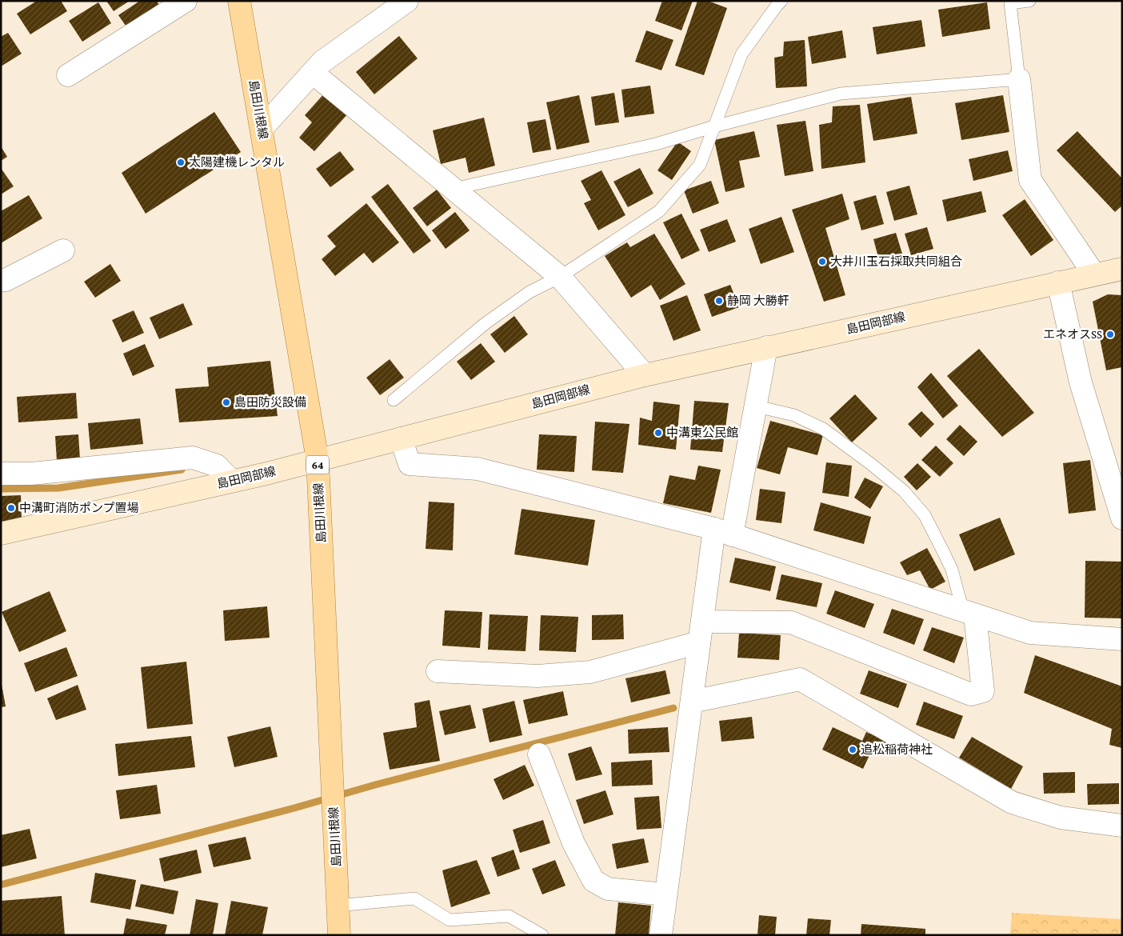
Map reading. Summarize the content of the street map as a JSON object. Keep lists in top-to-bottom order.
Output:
{
  "streets": {
    "main road": ["島田川根線", "島田岡部線", "64"]
  },
  "crossings": [
    ["島田川根線", "島田岡部線"]
  ],
  "places": [
    "太陽建機レンタル",
    "大井川玉石採取共同組合",
    "静岡 大勝軒",
    "エネオスSS",
    "島田防災設備",
    "中溝東公民館",
    "中溝町消防ポンプ置場",
    "追松稲荷神社"
  ]
}
